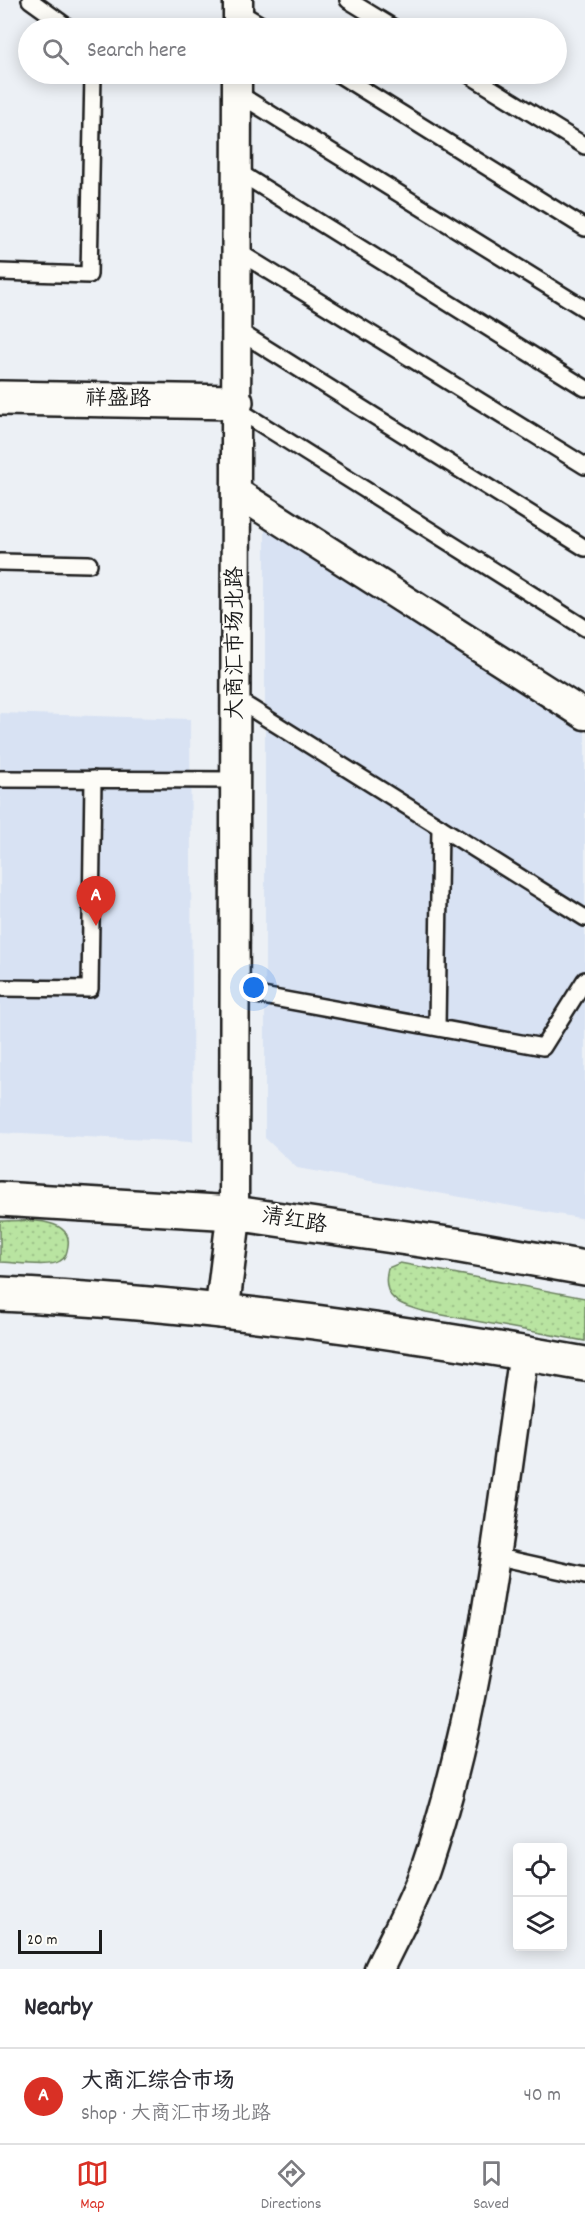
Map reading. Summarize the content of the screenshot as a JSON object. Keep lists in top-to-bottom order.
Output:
{
  "streets": {
    "main road": ["祥盛路", "清红路"],
    "street": ["大商汇市场北路"]
  },
  "crossings": [
    ["祥盛路", "大商汇市场北路"],
    ["大商汇市场北路", "清红路"]
  ],
  "scale_bar": "20 m",
  "page": {
    "search": "Search here",
    "pins": "A",
    "scale": "20 m",
    "heading": "Nearby",
    "list": [
      {
        "mark": "A",
        "name": "大商汇综合市场",
        "note": "Shop · 大商汇市场北路",
        "value": "40 m"
      }
    ],
    "nav": ["Map", "Directions", "Saved"]
  }
}
